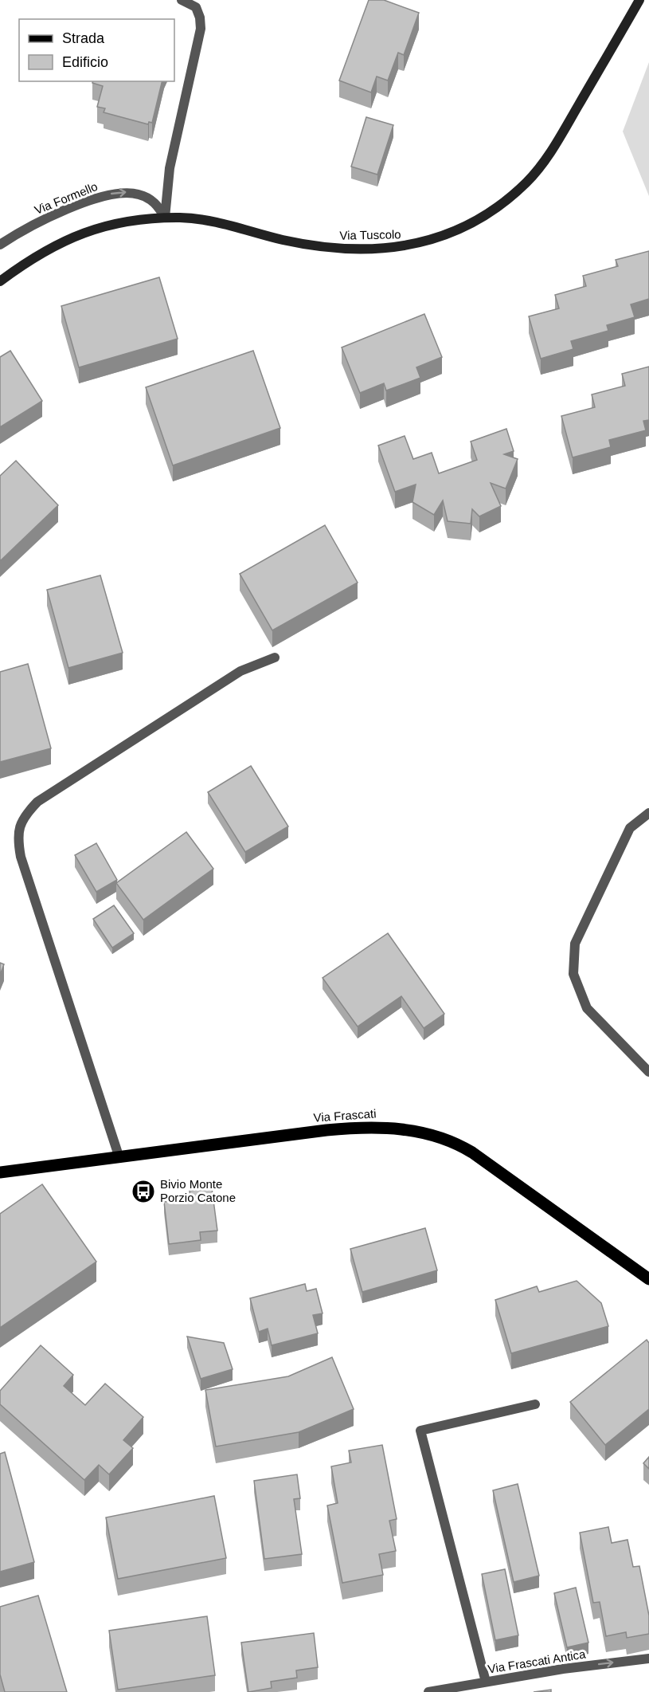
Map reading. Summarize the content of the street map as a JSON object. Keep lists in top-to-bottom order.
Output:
{
  "streets": {
    "main road": ["Via Frascati"],
    "street": ["Via Formello", "Via Tuscolo", "Via Frascati Antica"]
  },
  "crossings": [
    ["Via Formello", "Via Tuscolo"]
  ],
  "one_way": ["Via Formello", "Via Frascati Antica"],
  "places": {
    "bus stop": ["Bivio Monte Porzio Catone"]
  },
  "legend": ["Strada", "Edificio"]
}
